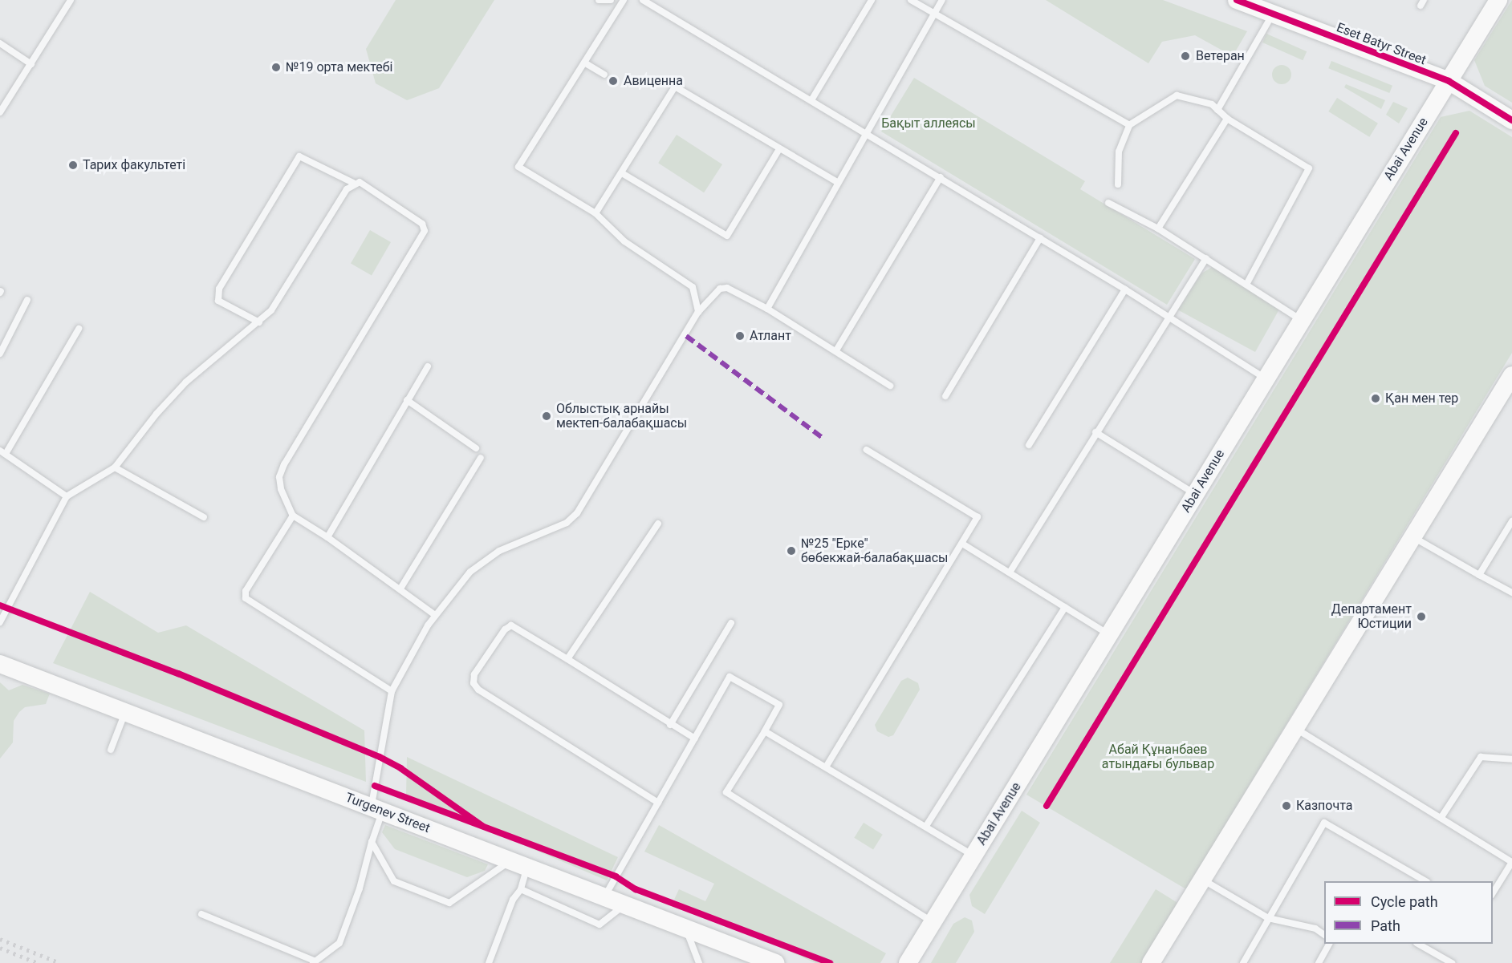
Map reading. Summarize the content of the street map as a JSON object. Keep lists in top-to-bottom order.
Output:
{
  "streets": {
    "main road": ["Eset Batyr Street", "Abai Avenue", "Turgenev Street"]
  },
  "crossings": [
    ["Eset Batyr Street", "Abai Avenue"]
  ],
  "parks": ["Бақыт аллеясы", "Абай Құнанбаев атындағы бульвар"],
  "places": [
    "Ветеран",
    "№19 орта мектебі",
    "Авиценна",
    "Тарих факультеті",
    "Атлант",
    "Қан мен тер",
    "Облыстық арнайы мектеп-балабақшасы",
    "№25 \"Ерке\" бөбекжай-балабақшасы",
    "Департамент Юстиции",
    "Казпочта"
  ],
  "legend": ["Cycle path", "Path"]
}
